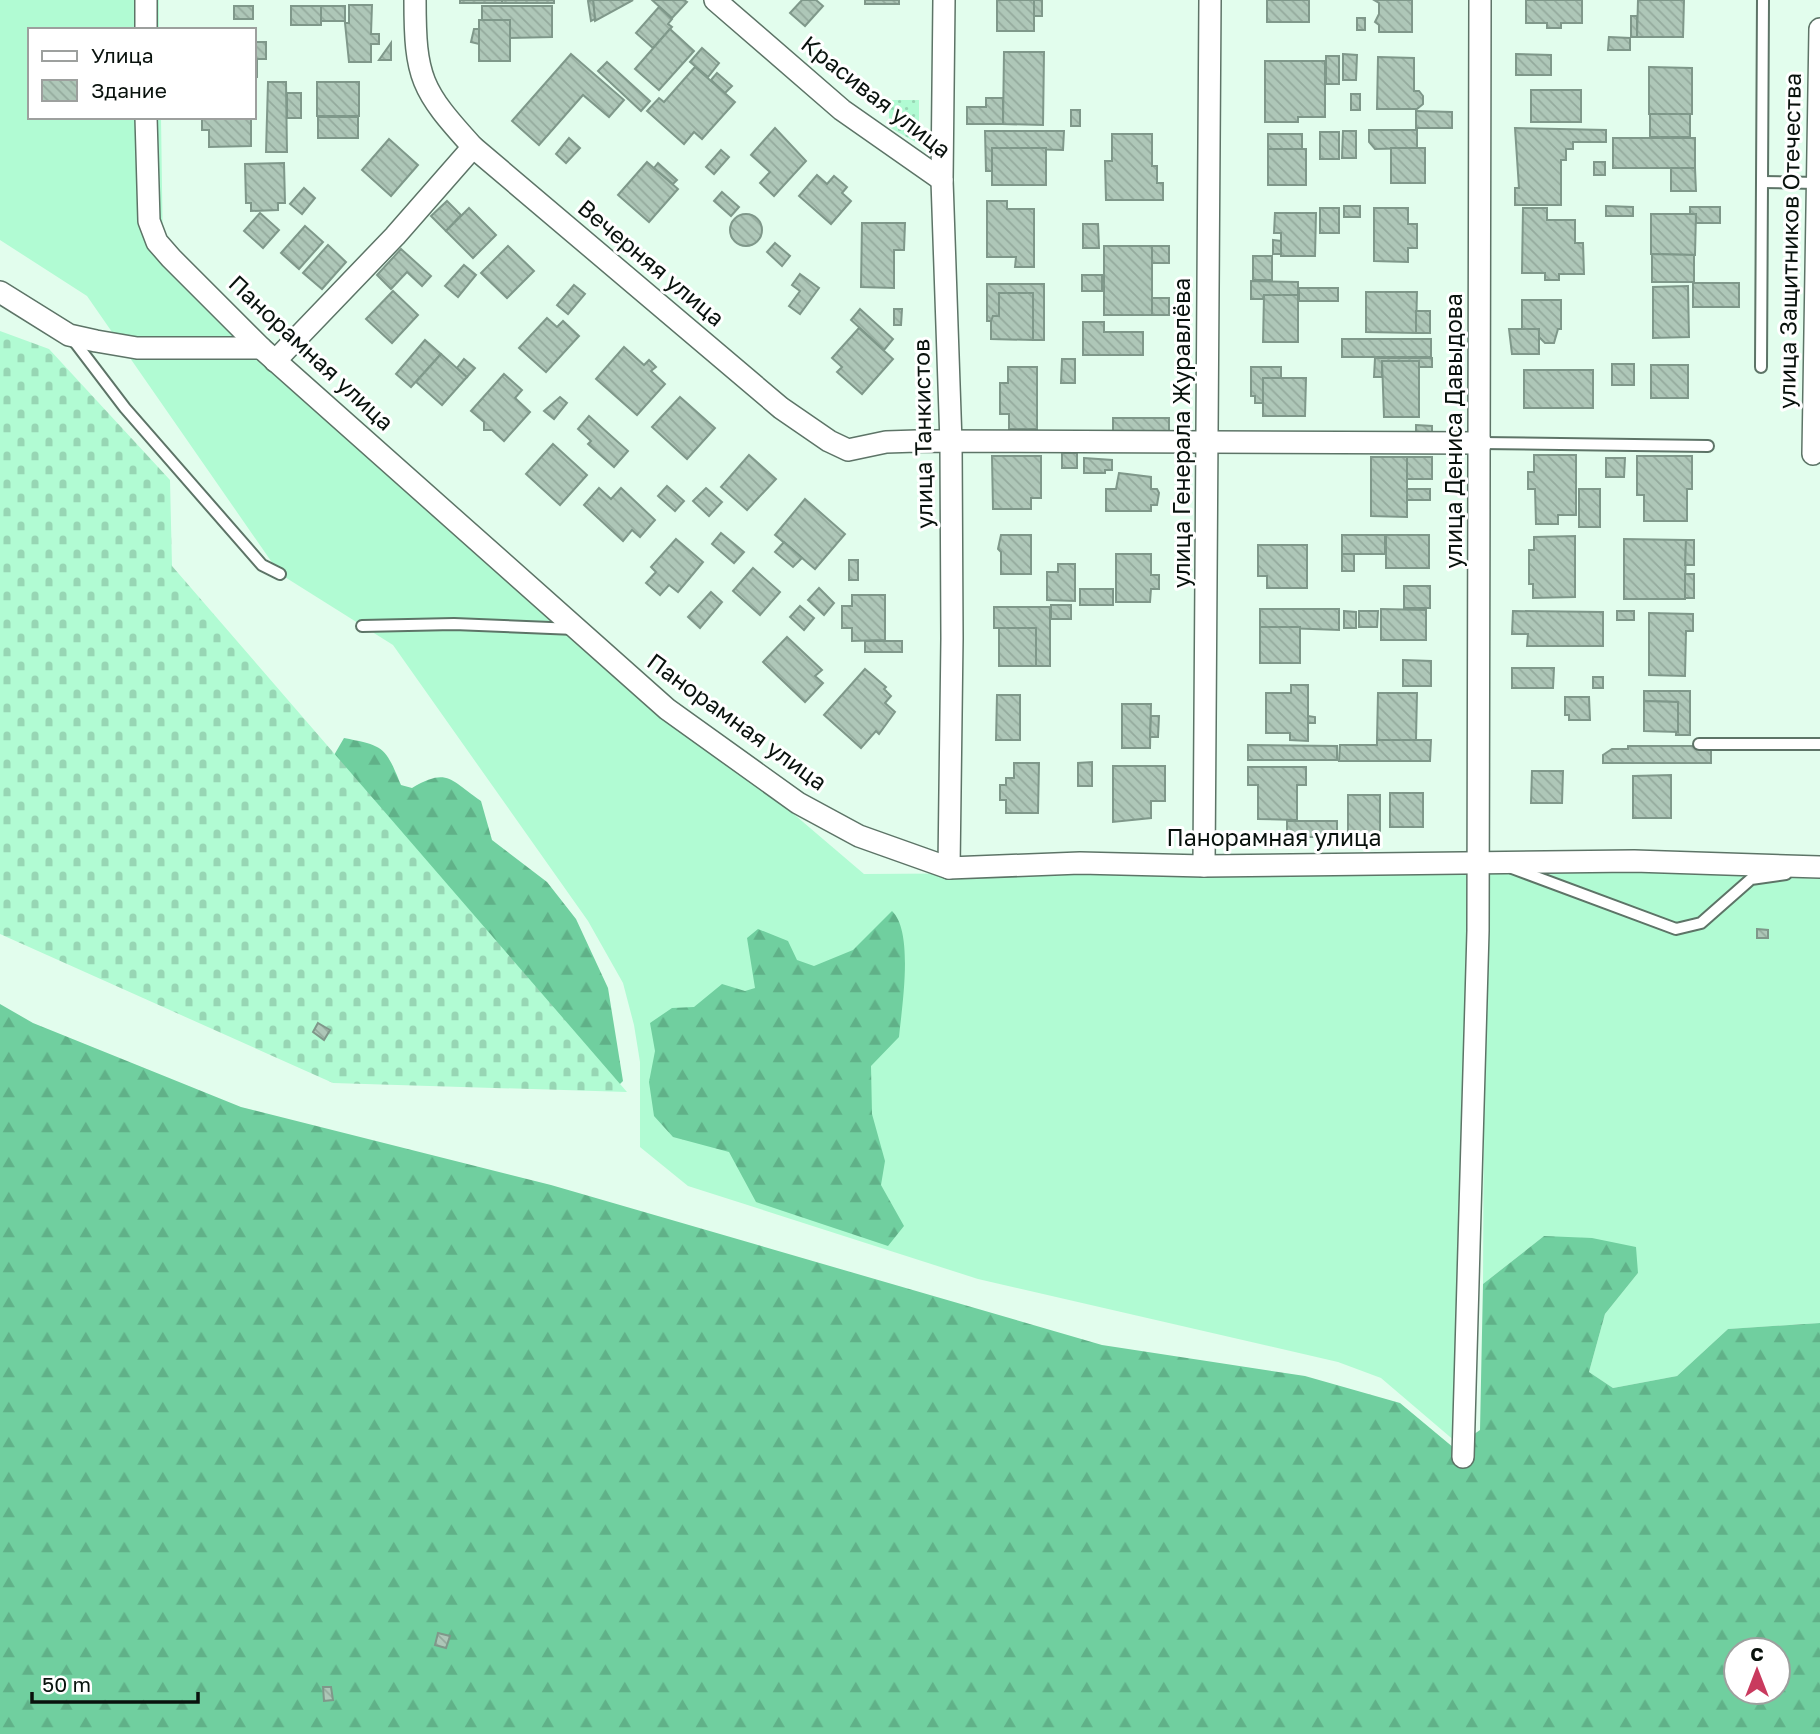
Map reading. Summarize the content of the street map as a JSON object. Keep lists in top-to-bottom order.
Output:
{
  "streets": {
    "street": [
      "Красивая улица",
      "улица Защитников Отечества",
      "Вечерняя улица",
      "Панорамная улица",
      "улица Дениса Давыдова",
      "улица Генерала Журавлёва",
      "улица Танкистов"
    ]
  },
  "crossings": [
    ["Красивая улица", "улица Танкистов"],
    ["Вечерняя улица", "улица Дениса Давыдова"],
    ["Вечерняя улица", "улица Генерала Журавлёва"],
    ["Вечерняя улица", "улица Танкистов"],
    ["Панорамная улица", "улица Дениса Давыдова"],
    ["Панорамная улица", "улица Генерала Журавлёва"],
    ["Панорамная улица", "улица Танкистов"]
  ],
  "legend": ["Улица", "Здание"],
  "scale_bar": "50 m",
  "north": "top"
}
